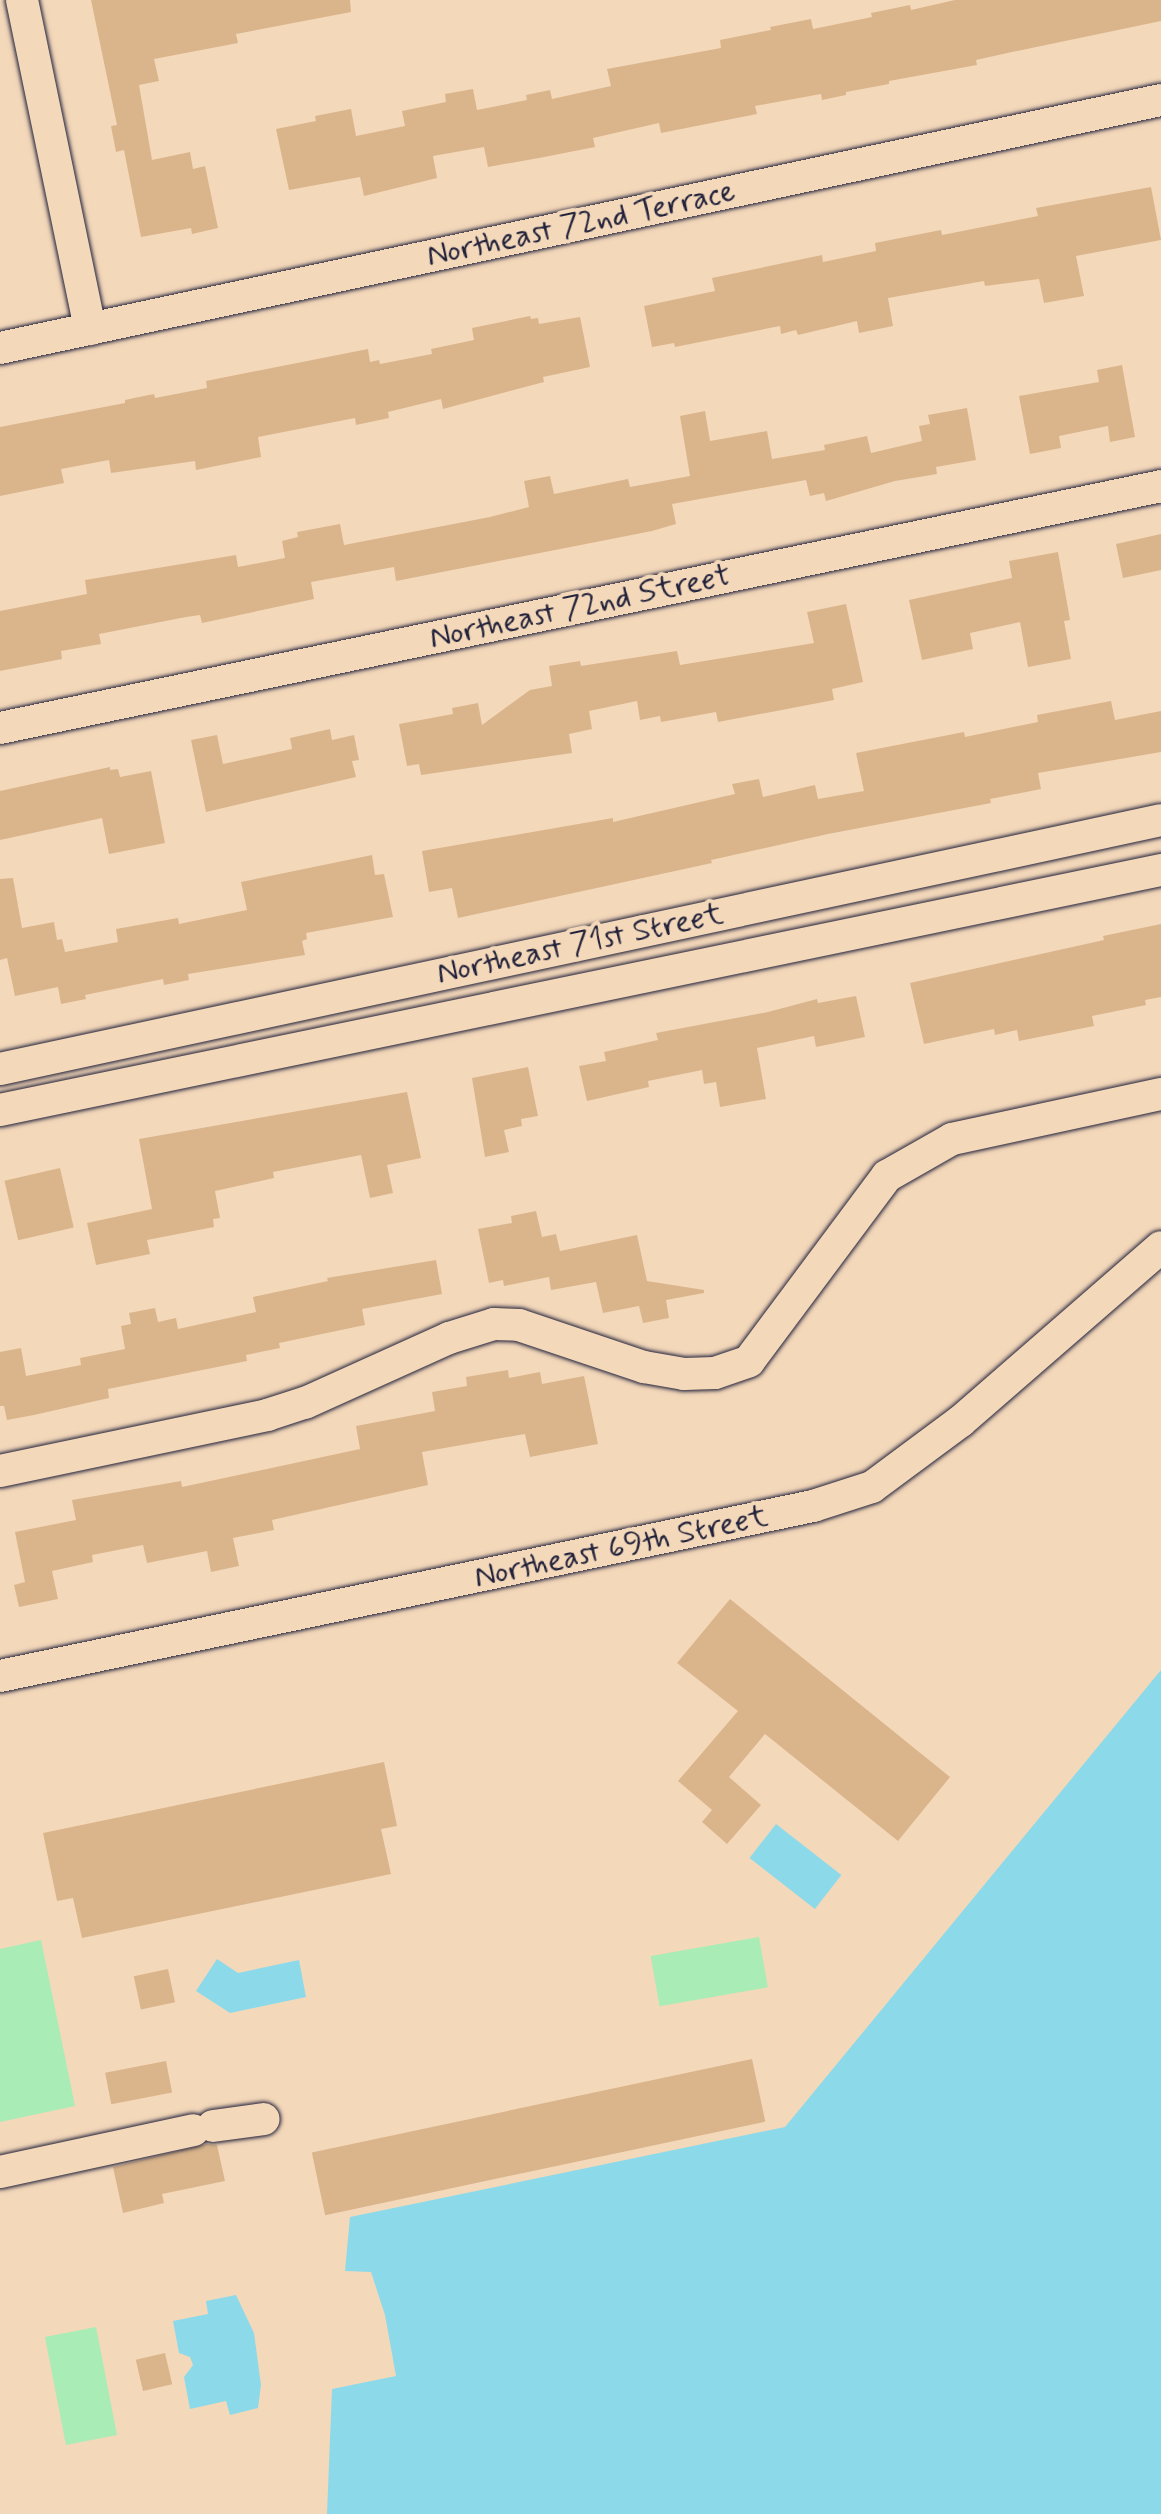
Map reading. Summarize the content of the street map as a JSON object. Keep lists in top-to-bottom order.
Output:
{
  "streets": {
    "street": [
      "Northeast 72nd Terrace",
      "Northeast 72nd Street",
      "Northeast 71st Street",
      "Northeast 69th Street"
    ]
  }
}
